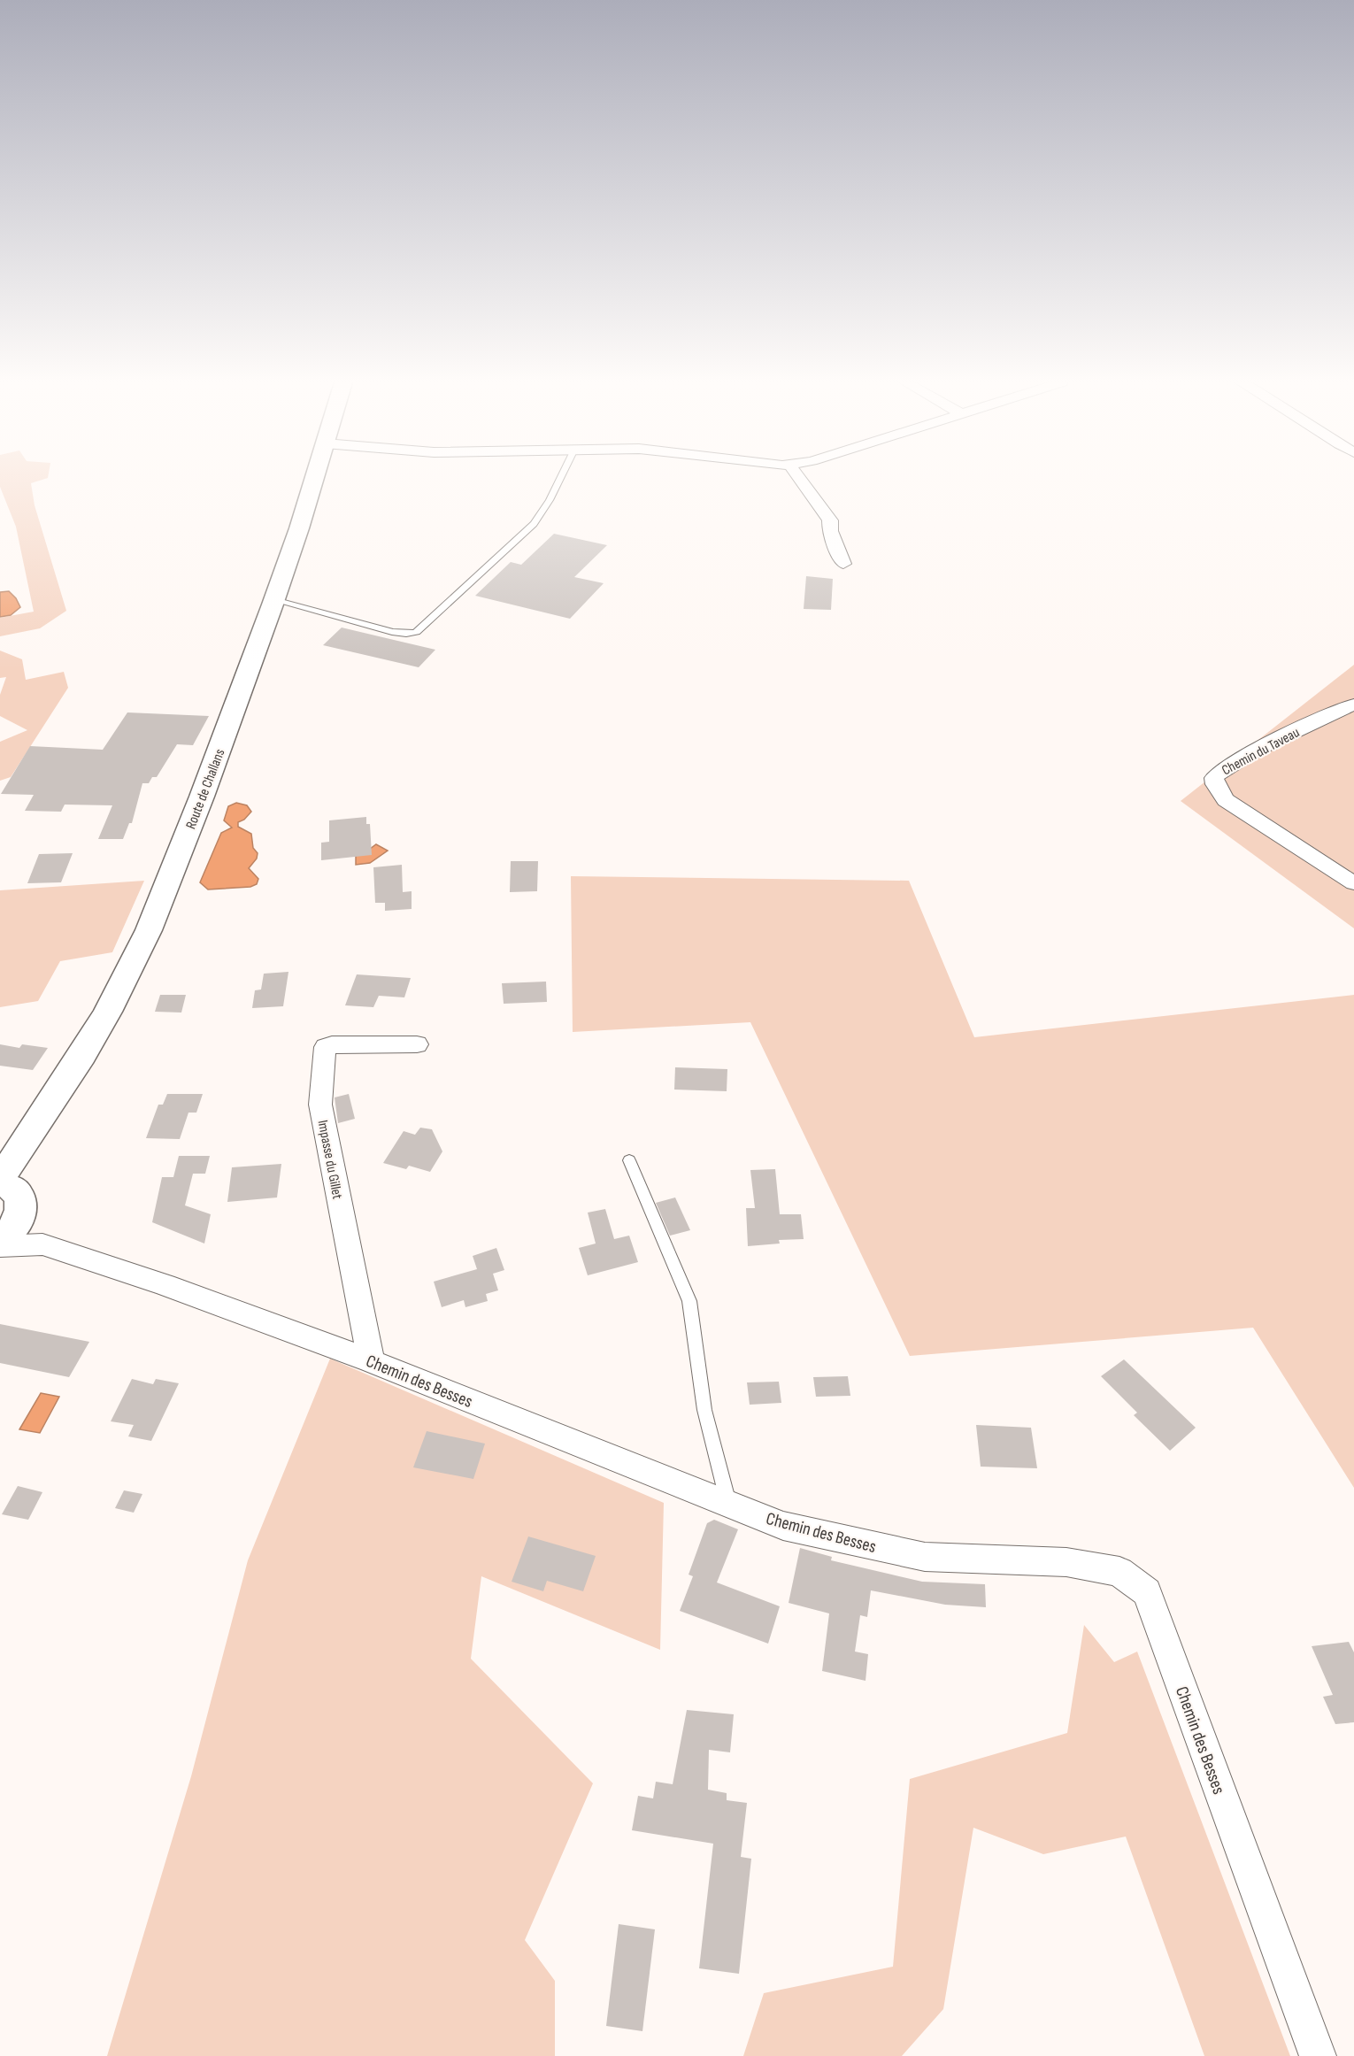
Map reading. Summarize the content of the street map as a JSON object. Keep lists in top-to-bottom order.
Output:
{
  "streets": {
    "main road": ["Route de Challans"],
    "street": ["Chemin du Taveau", "Impasse du Gillet", "Chemin des Besses"]
  },
  "crossings": [
    ["Impasse du Gillet", "Chemin des Besses"]
  ]
}
